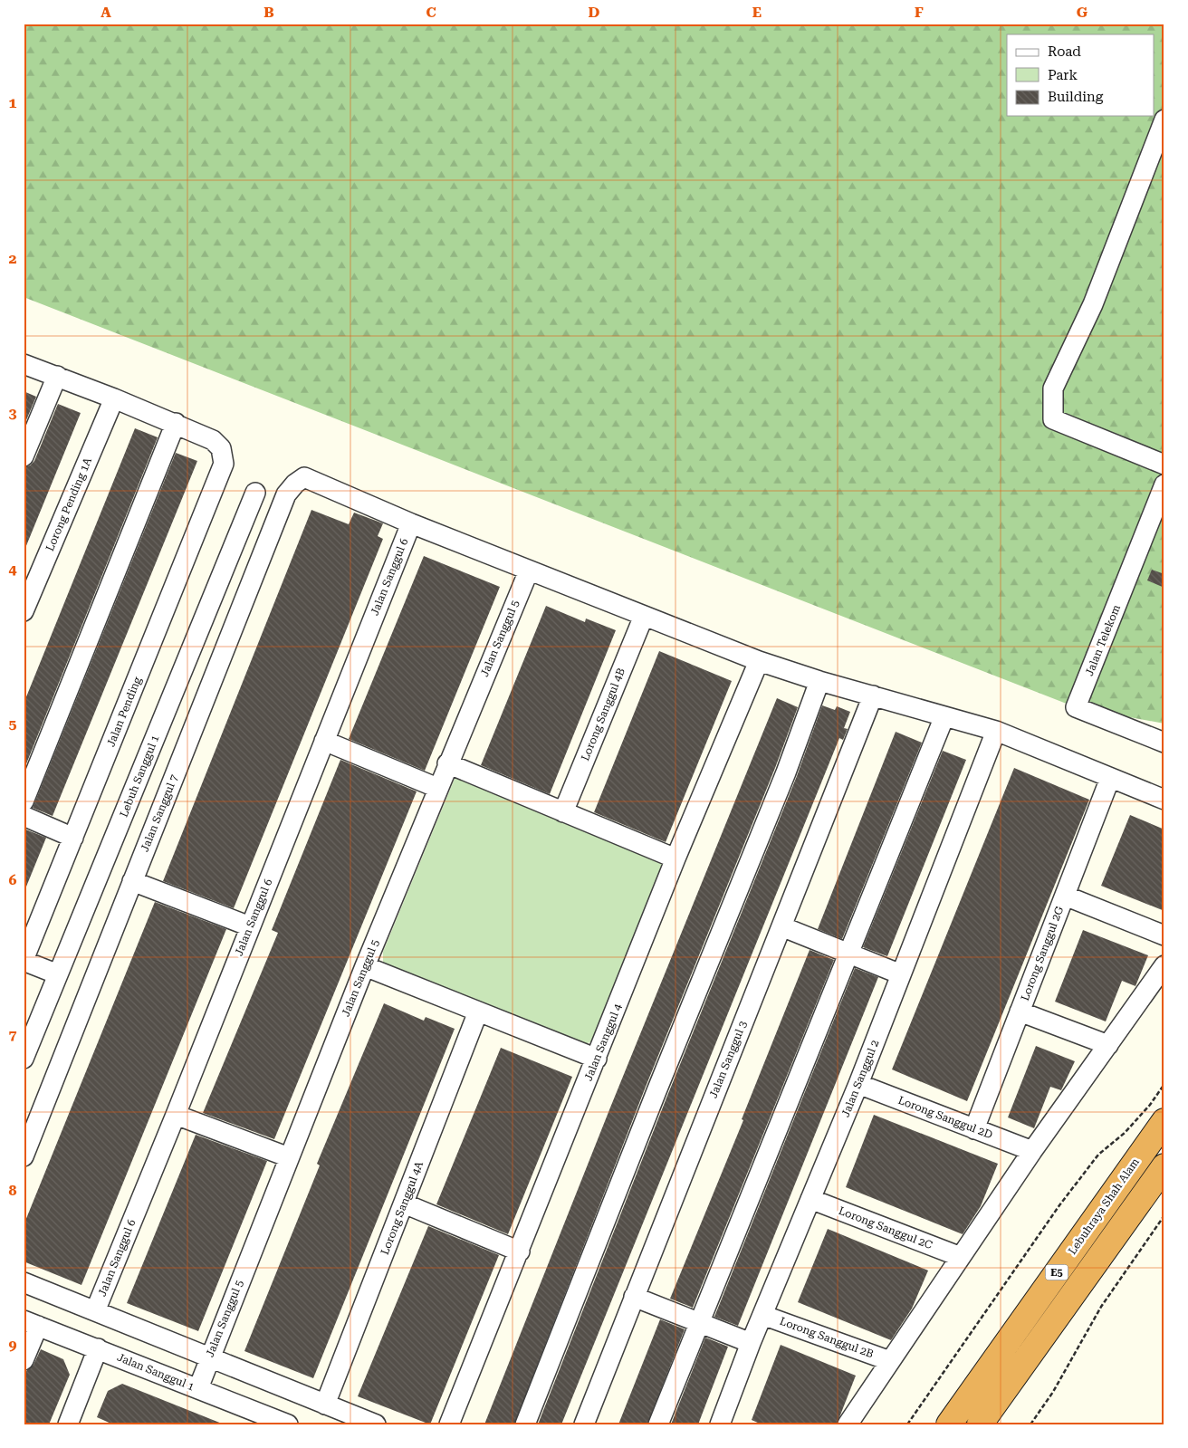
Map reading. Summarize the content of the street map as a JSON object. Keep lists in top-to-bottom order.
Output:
{
  "streets": {
    "highway": ["Lebuhraya Shah Alam", "E5"],
    "street": [
      "Lorong Pending 1A",
      "Jalan Sanggul 6",
      "Jalan Sanggul 5",
      "Jalan Telekom",
      "Jalan Pending",
      "Lorong Sanggul 4B",
      "Lebuh Sanggul 1",
      "Jalan Sanggul 7",
      "Lorong Sanggul 2G",
      "Jalan Sanggul 4",
      "Jalan Sanggul 3",
      "Jalan Sanggul 2",
      "Lorong Sanggul 2D",
      "Lorong Sanggul 4A",
      "Lorong Sanggul 2C",
      "Lorong Sanggul 2B",
      "Jalan Sanggul 1"
    ]
  },
  "crossings": [
    ["Jalan Sanggul 6", "Jalan Sanggul 7"],
    ["Jalan Sanggul 5", "Jalan Sanggul 1"],
    ["Lorong Sanggul 2G", "Lorong Sanggul 2D"],
    ["Jalan Sanggul 2", "Lorong Sanggul 2D"],
    ["Jalan Sanggul 2", "Lorong Sanggul 2C"],
    ["Jalan Sanggul 2", "Lorong Sanggul 2B"]
  ],
  "legend": ["Road", "Park", "Building"],
  "grid": {
    "columns": [
      "A",
      "B",
      "C",
      "D",
      "E",
      "F",
      "G"
    ],
    "rows": [
      "1",
      "2",
      "3",
      "4",
      "5",
      "6",
      "7",
      "8",
      "9"
    ]
  }
}
